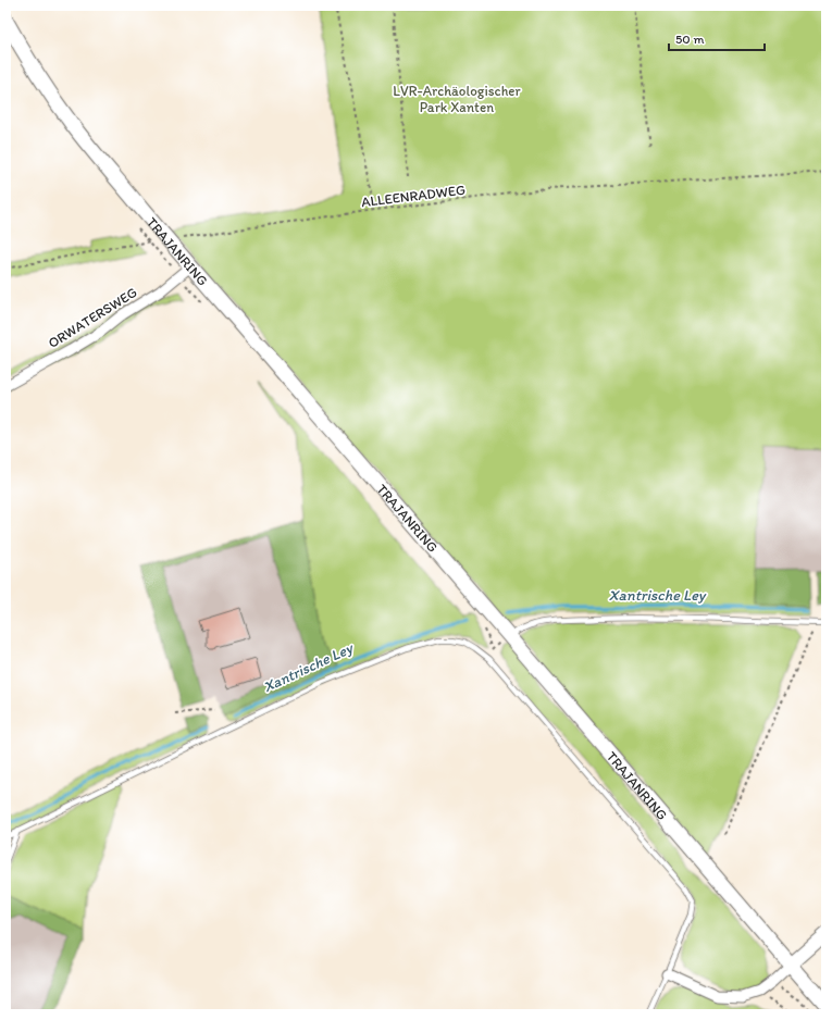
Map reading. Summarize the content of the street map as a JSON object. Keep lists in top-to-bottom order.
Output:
{
  "streets": {
    "main road": ["TRAJANRING"],
    "street": ["ORWATERSWEG"],
    "path": ["ALLEENRADWEG"]
  },
  "crossings": [
    ["ALLEENRADWEG", "TRAJANRING"],
    ["TRAJANRING", "ORWATERSWEG"]
  ],
  "water": ["Xantrische Ley"],
  "parks": ["LVR-Archäologischer Park Xanten"],
  "scale_bar": "50 m"
}
